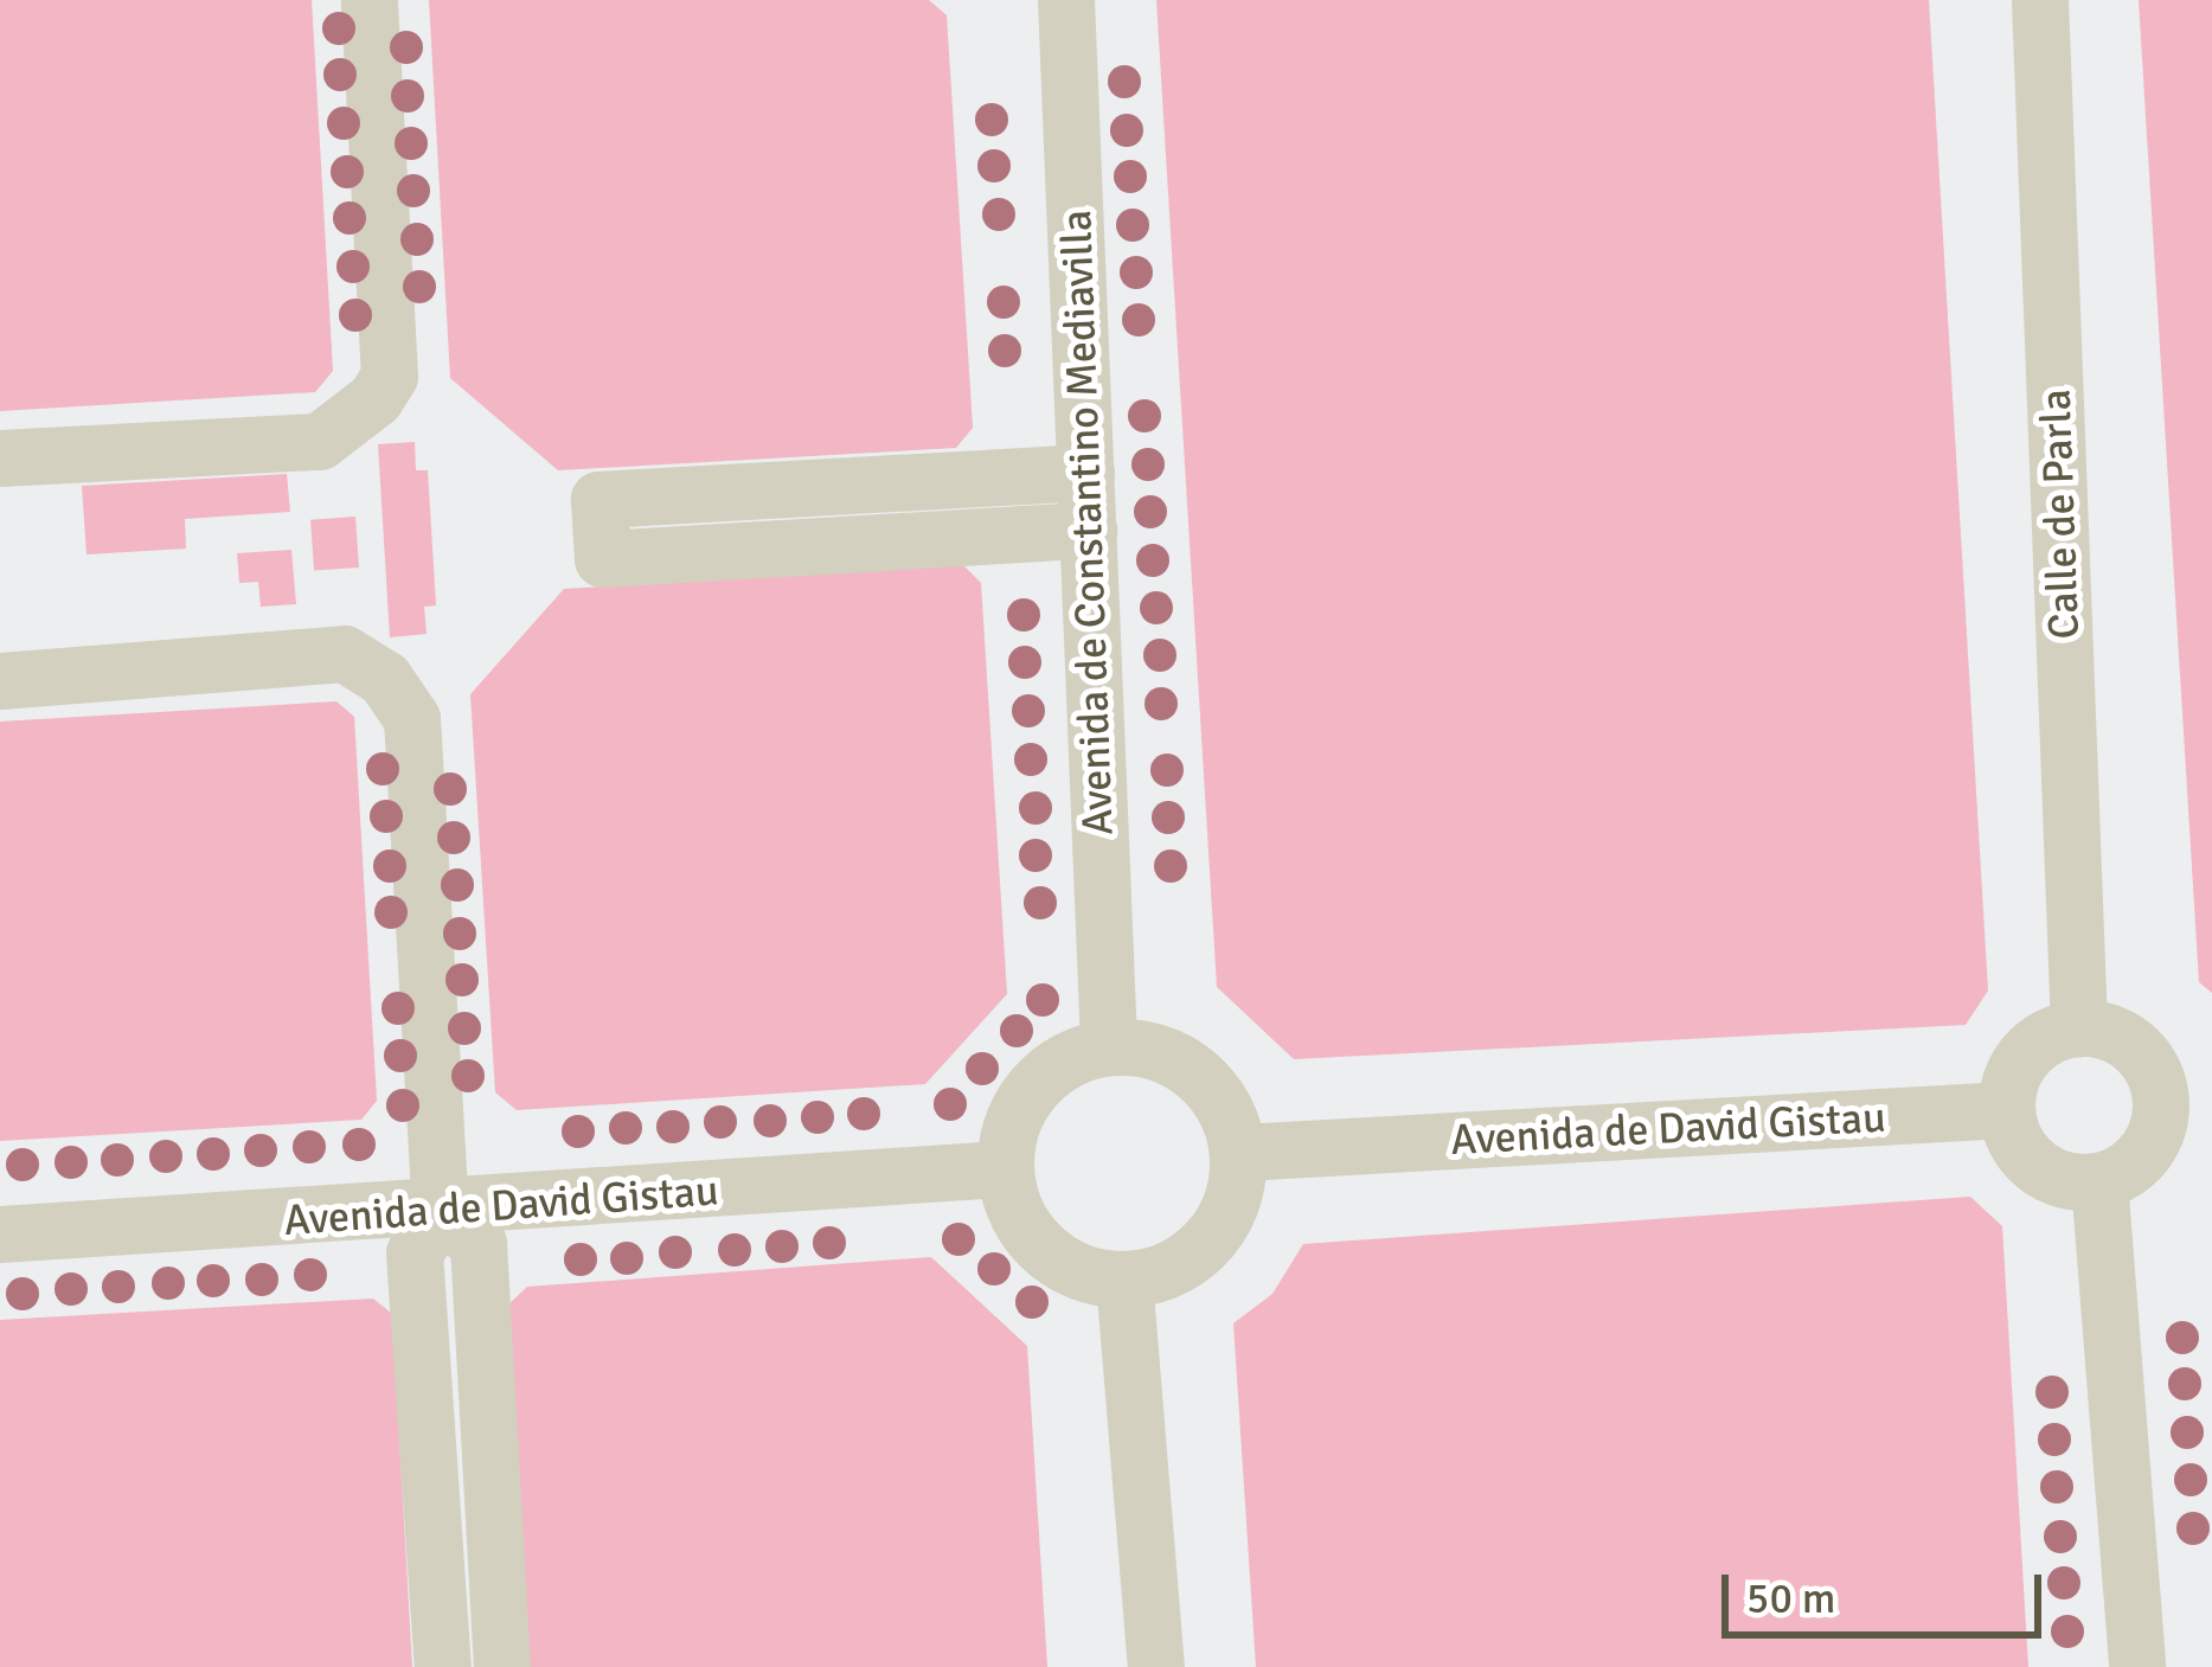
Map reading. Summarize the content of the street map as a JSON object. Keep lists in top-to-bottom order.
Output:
{
  "streets": {
    "street": ["Calle de Parla", "Avenida de Constantino Mediavilla", "Avenida de David Gistau"]
  },
  "crossings": [
    ["Calle de Parla", "Avenida de David Gistau"],
    ["Avenida de Constantino Mediavilla", "Avenida de David Gistau"]
  ],
  "scale_bar": "50 m"
}
